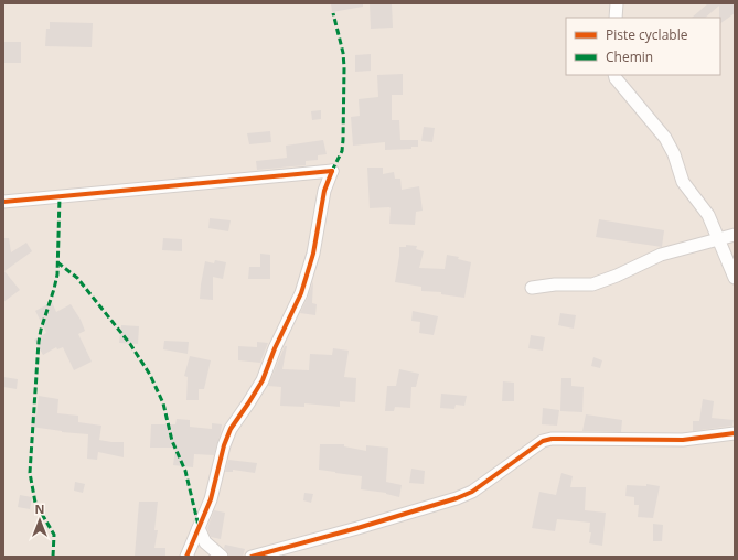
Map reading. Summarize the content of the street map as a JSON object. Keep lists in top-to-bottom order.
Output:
{
  "legend": ["Piste cyclable", "Chemin"],
  "north": "top"
}
